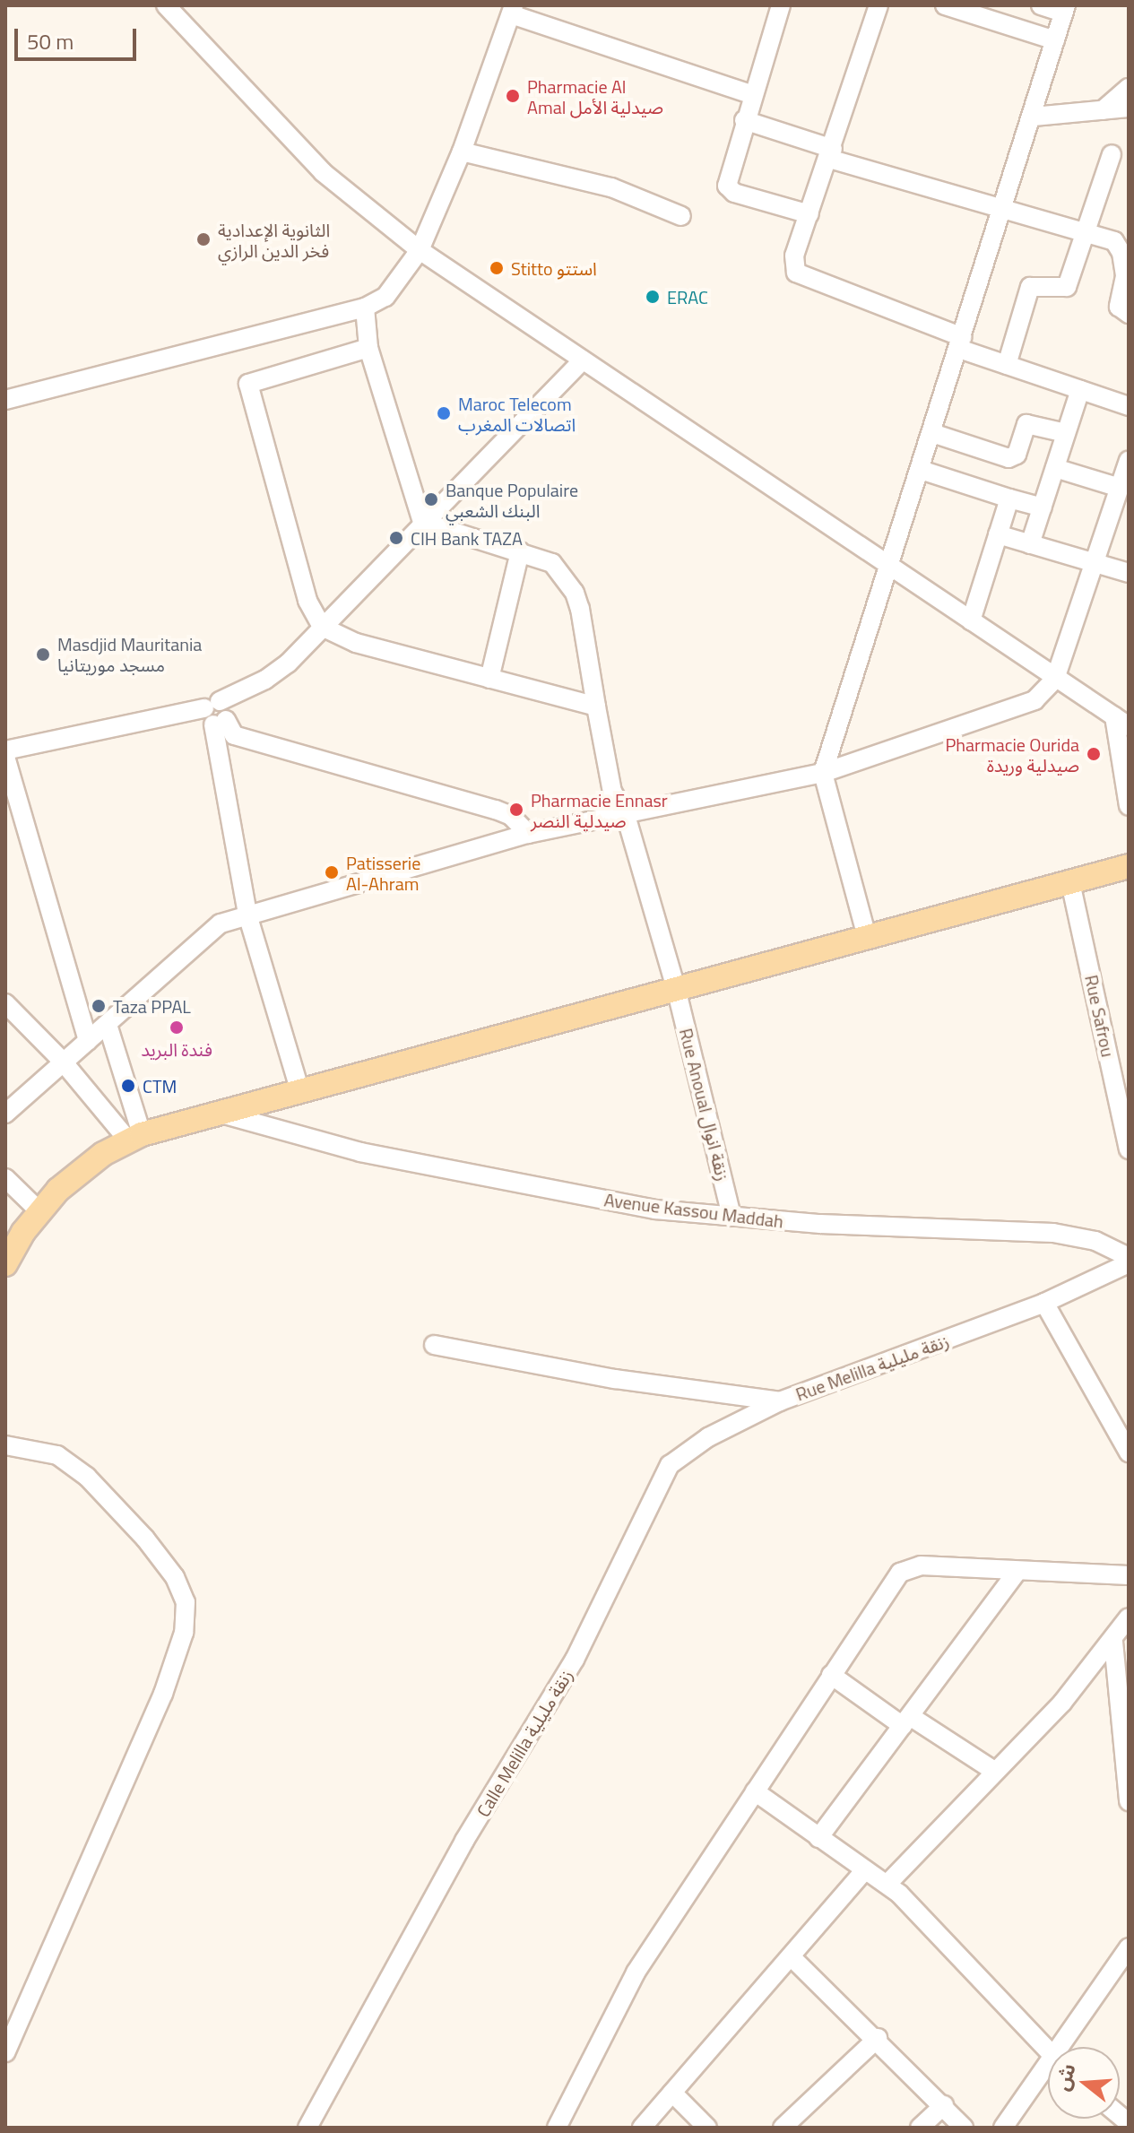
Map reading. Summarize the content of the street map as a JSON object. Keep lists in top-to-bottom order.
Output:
{
  "streets": {
    "street": [
      "Rue Safrou",
      "Rue Anoual زنقة انوال",
      "Avenue Kassou Maddah",
      "Rue Melilla زنقة مليلية",
      "Calle Melilla زنقة مليلية"
    ]
  },
  "crossings": [
    ["Rue Anoual زنقة انوال", "Avenue Kassou Maddah"],
    ["Rue Melilla زنقة مليلية", "Calle Melilla زنقة مليلية"]
  ],
  "places": [
    "Pharmacie Al Amal صيدلية الأمل",
    "الثانوية الإعدادية فخر الدين الرازي",
    "Stitto استتو",
    "ERAC",
    "Maroc Telecom اتصالات المغرب",
    "Banque Populaire البنك الشعبي",
    "CIH Bank TAZA",
    "Masdjid Mauritania مسجد موريتانيا",
    "Pharmacie Ourida صيدلية وريدة",
    "Pharmacie Ennasr صيدلية النصر",
    "Patisserie Al-Ahram",
    "Taza PPAL",
    "فندة البريد",
    "CTM"
  ],
  "scale_bar": "50 m",
  "north": "left"
}
